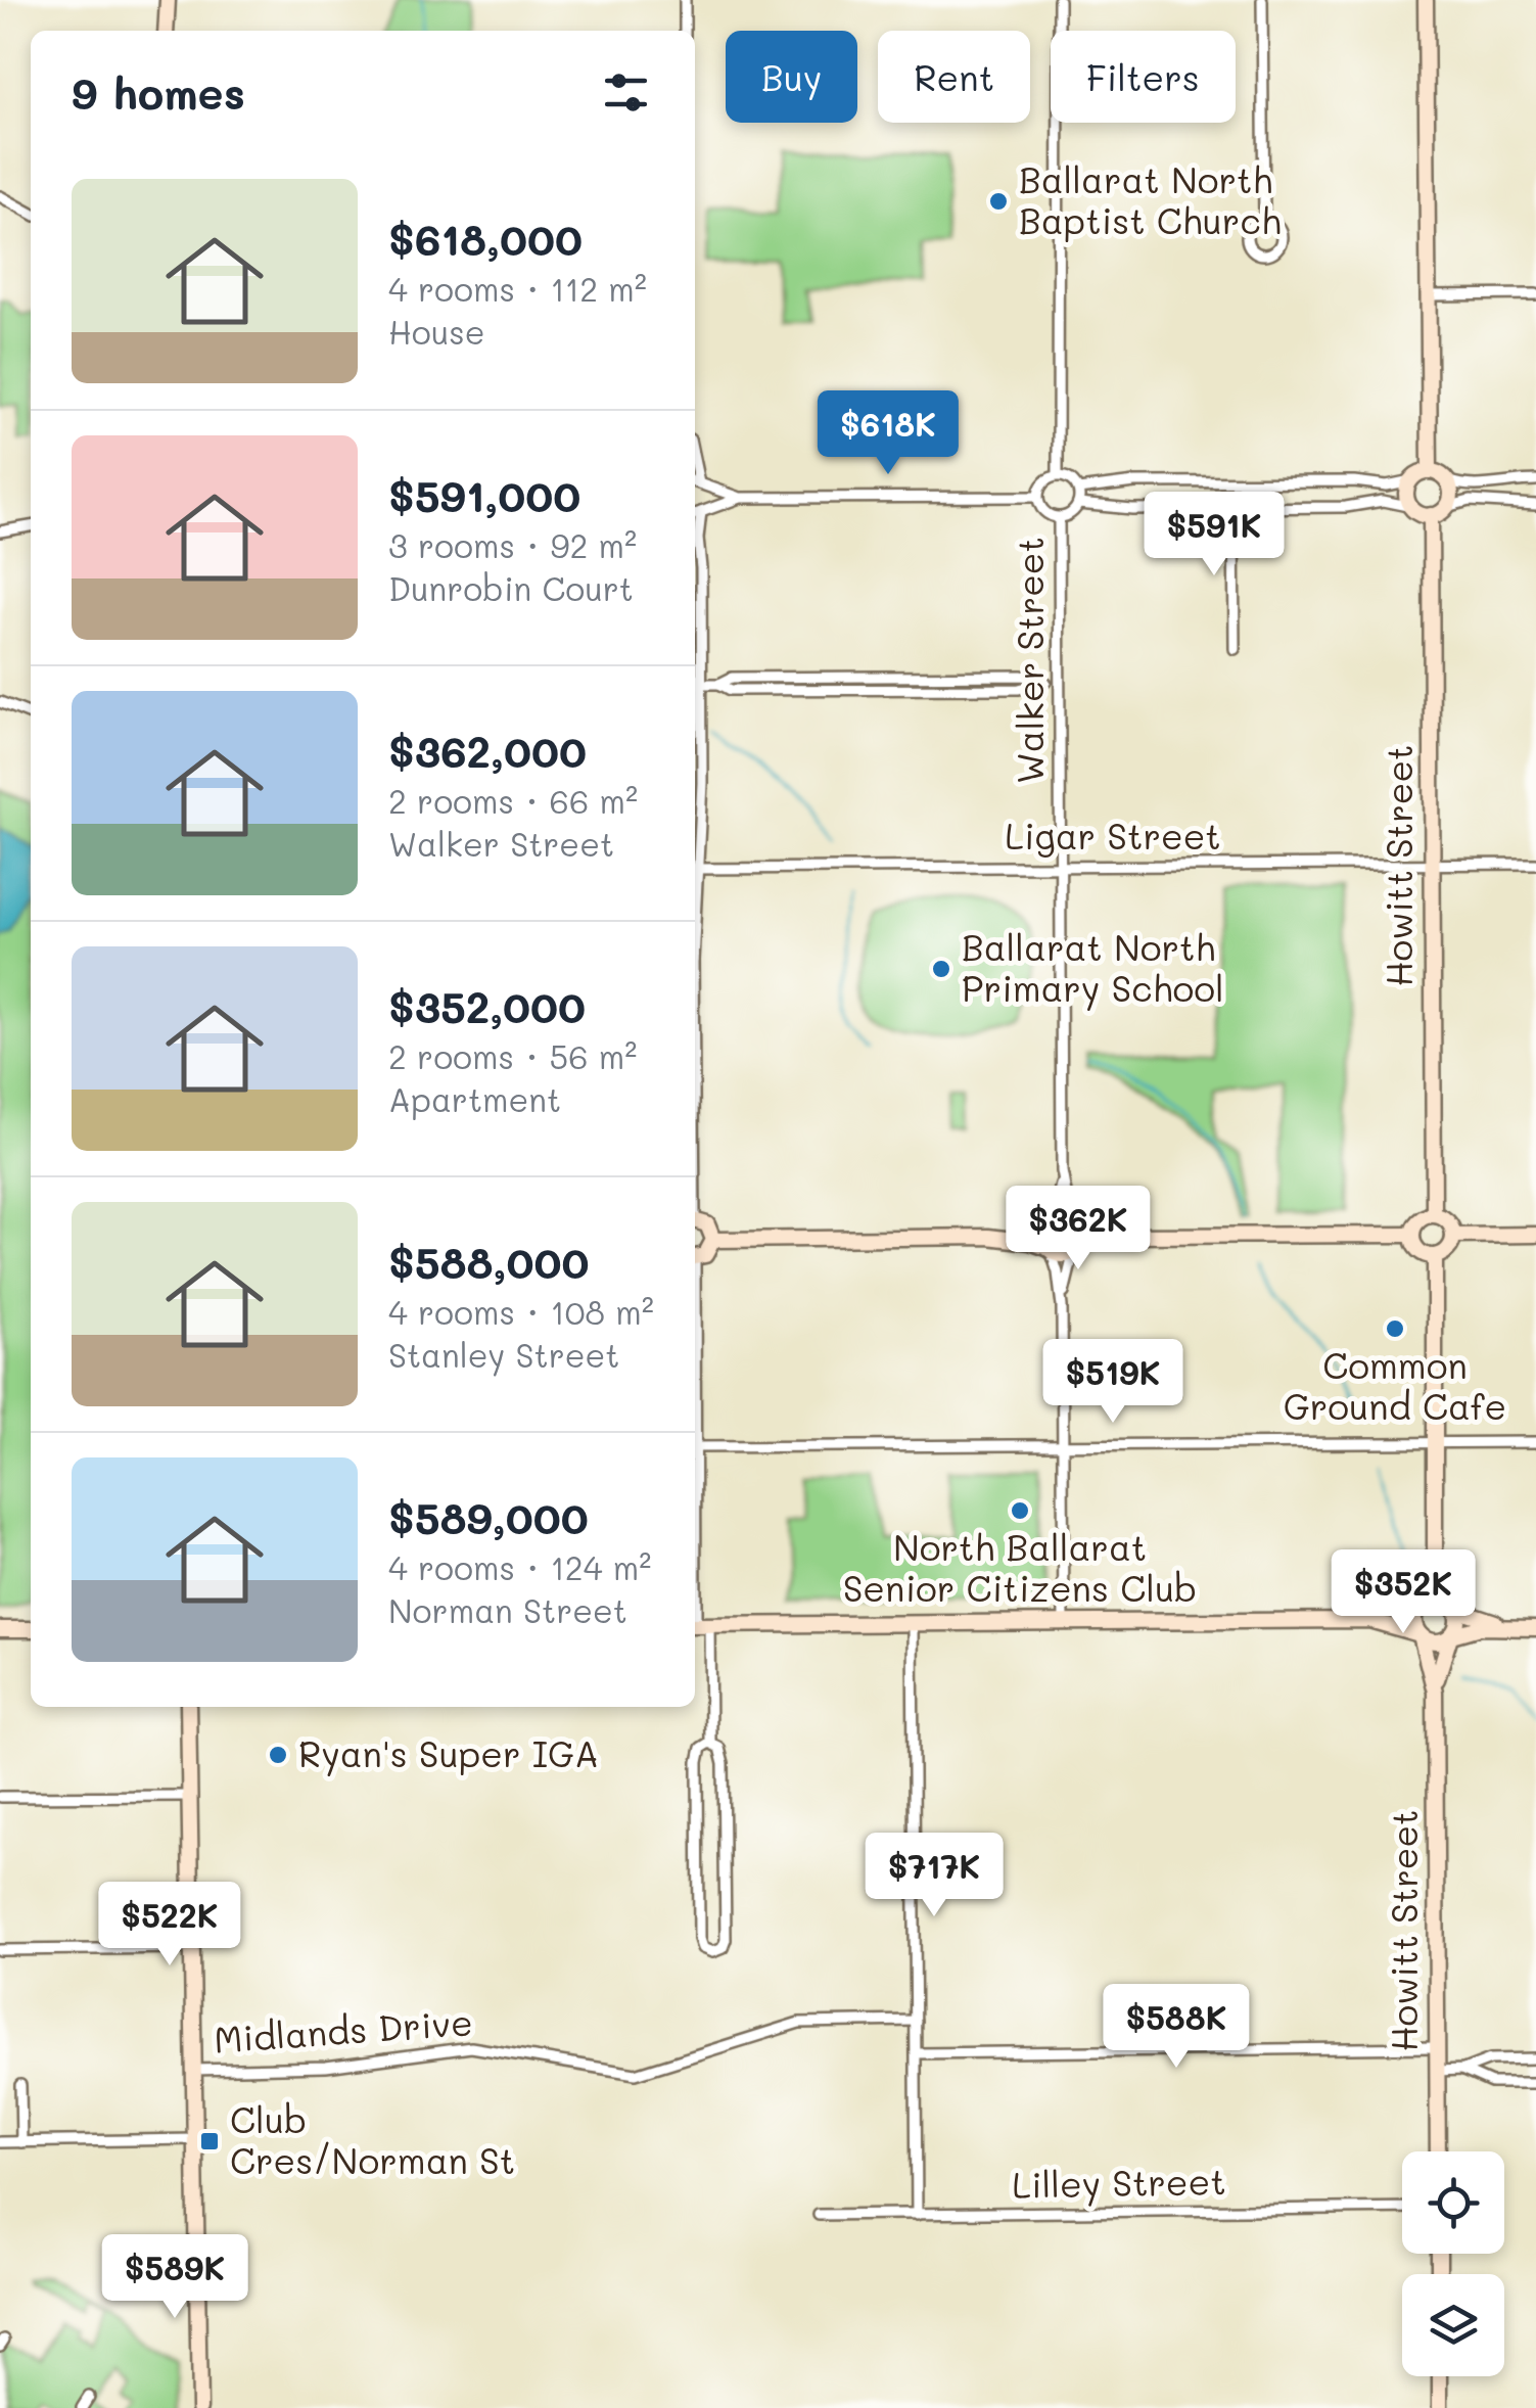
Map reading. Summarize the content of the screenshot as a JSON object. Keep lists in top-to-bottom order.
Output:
{
  "streets": {
    "street": [
      "Walker Street",
      "Ligar Street",
      "Howitt Street",
      "Midlands Drive",
      "Lilley Street"
    ]
  },
  "crossings": [
    ["Walker Street", "Ligar Street"],
    ["Ligar Street", "Howitt Street"]
  ],
  "places": {
    "other": [
      "Ballarat North Baptist Church",
      "Ballarat North Primary School",
      "Common Ground Cafe",
      "North Ballarat Senior Citizens Club",
      "Ryan's Super IGA"
    ],
    "transit": ["Club Cres/Norman St"]
  },
  "page": {
    "chip": ["Buy", "Rent", "Filters"],
    "heading": "9 homes",
    "list": [
      {
        "name": "$618,000",
        "note": "4 rooms · 112 m² · House"
      },
      {
        "name": "$591,000",
        "note": "3 rooms · 92 m² · Dunrobin Court"
      },
      {
        "name": "$362,000",
        "note": "2 rooms · 66 m² · Walker Street"
      },
      {
        "name": "$352,000",
        "note": "2 rooms · 56 m² · Apartment"
      },
      {
        "name": "$588,000",
        "note": "4 rooms · 108 m² · Stanley Street"
      },
      {
        "name": "$589,000",
        "note": "4 rooms · 124 m² · Norman Street"
      }
    ],
    "price": [
      "$618K",
      "$591K",
      "$362K",
      "$519K",
      "$352K",
      "$717K",
      "$522K",
      "$588K",
      "$589K"
    ]
  }
}
